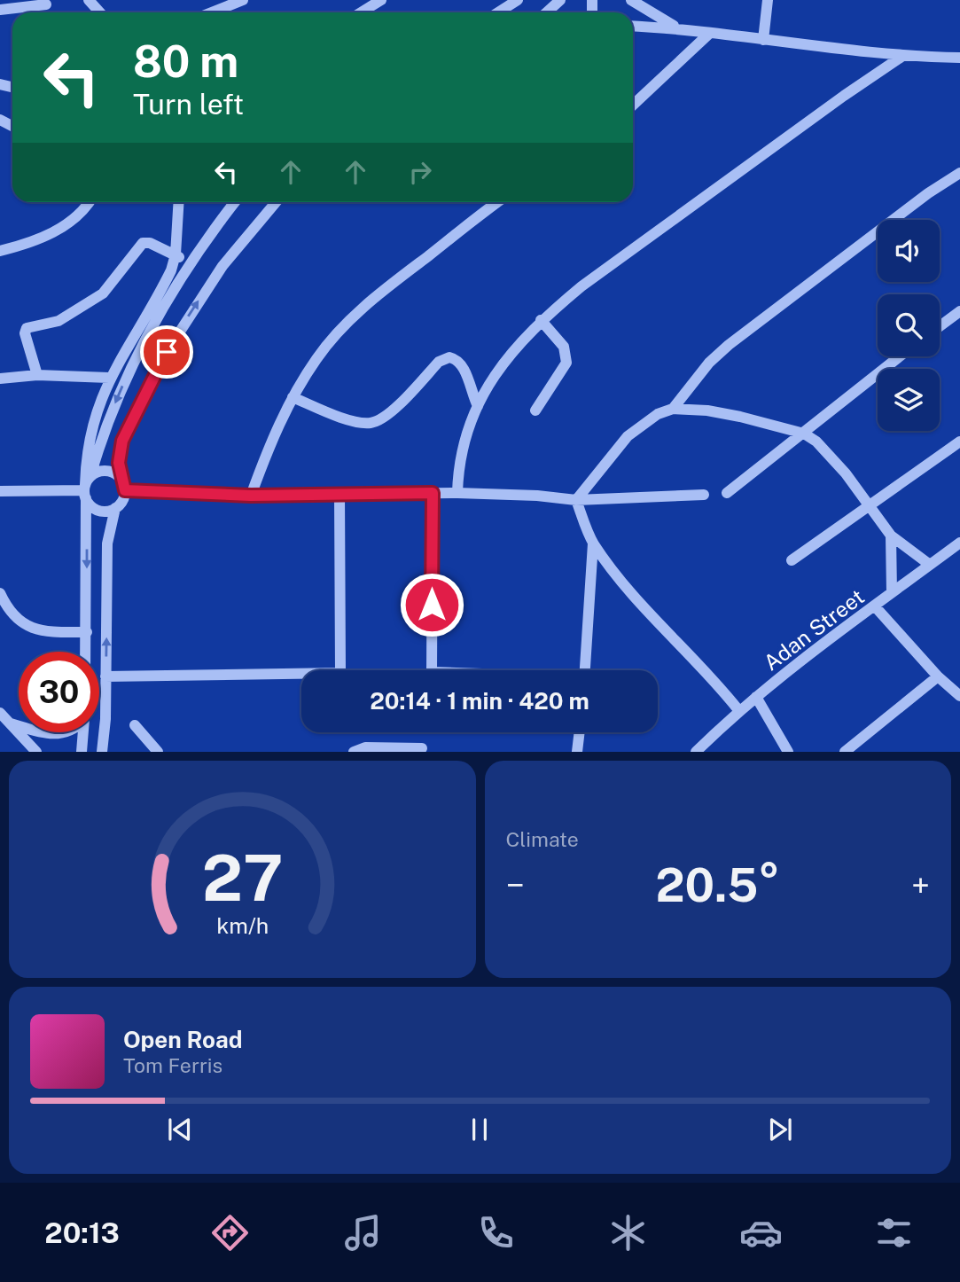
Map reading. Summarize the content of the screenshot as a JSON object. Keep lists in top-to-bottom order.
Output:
{
  "streets": {
    "street": ["Adan Street"]
  },
  "page": {
    "turn": ["80 m", "Turn left"],
    "limit": "30",
    "trip": "20:14 · 1 min · 420 m",
    "tile": "Climate",
    "heat": ["−", "20.5°", "+"],
    "song": ["Open Road", "Tom Ferris"],
    "tabs": "20:13",
    "gauge": ["27", "km/h"]
  }
}
